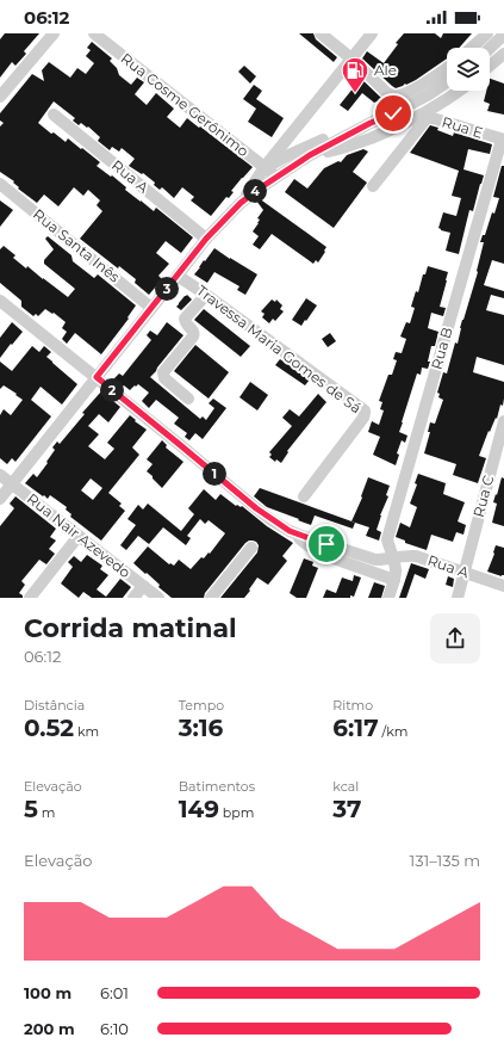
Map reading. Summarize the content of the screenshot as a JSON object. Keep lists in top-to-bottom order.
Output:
{
  "streets": {
    "street": [
      "Rua Cosme Gerônimo",
      "Rua E",
      "Rua A",
      "Rua Santa Inês",
      "Rua B",
      "Travessa Maria Gomes de Sá",
      "Rua C",
      "Rua Nair Azevedo"
    ]
  },
  "crossings": [
    ["Rua E", "Rua B"],
    ["Rua A", "Rua B"],
    ["Rua A", "Rua C"]
  ],
  "places": {
    "fuel station": ["Ale"]
  },
  "page": {
    "status": "06:12",
    "pins": [
      "4",
      "3",
      "2",
      "1"
    ],
    "heading": ["Corrida matinal", "06:12"],
    "stats": [
      ["Distância", "0.52 km"],
      ["Tempo", "3:16"],
      ["Ritmo", "6:17 /km"],
      ["Elevação", "5 m"],
      ["Batimentos", "149 bpm"],
      ["kcal", "37"]
    ],
    "chart": ["Elevação", "131–135 m"],
    "list": [
      {
        "name": "100 m",
        "note": "6:01"
      },
      {
        "name": "200 m",
        "note": "6:10"
      }
    ]
  }
}
